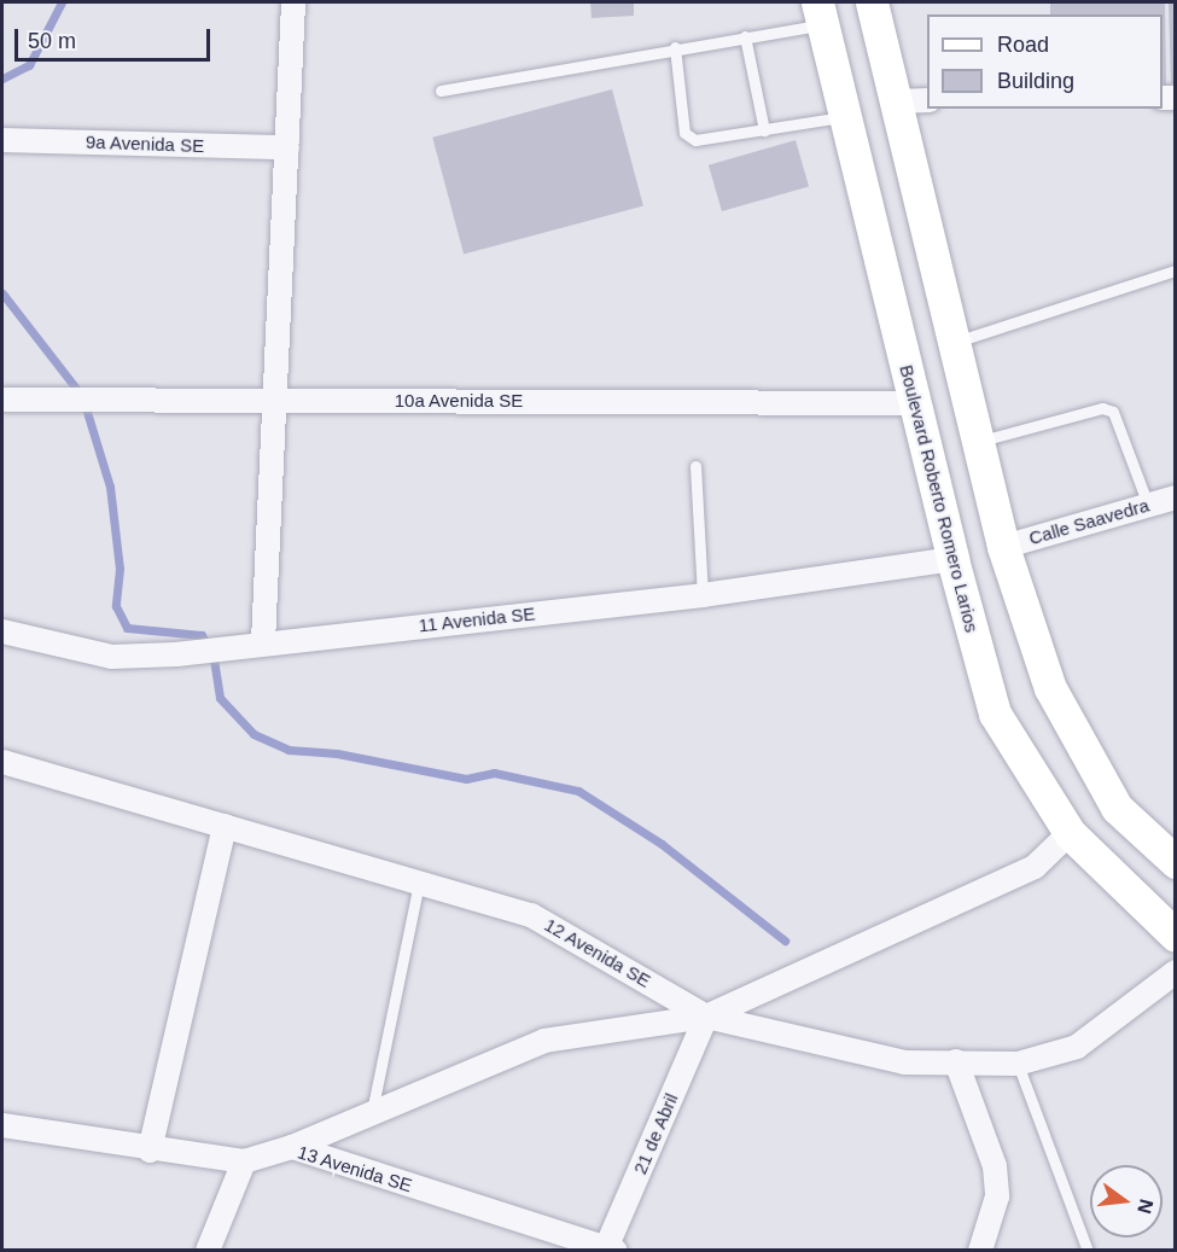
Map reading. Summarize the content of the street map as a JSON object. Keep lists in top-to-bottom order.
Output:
{
  "streets": {
    "main road": ["Boulevard Roberto Romero Larios"],
    "street": [
      "9a Avenida SE",
      "10a Avenida SE",
      "Calle Saavedra",
      "11 Avenida SE",
      "12 Avenida SE",
      "21 de Abril",
      "13 Avenida SE"
    ]
  },
  "crossings": [
    ["10a Avenida SE", "Boulevard Roberto Romero Larios"],
    ["Boulevard Roberto Romero Larios", "11 Avenida SE"],
    ["12 Avenida SE", "21 de Abril"],
    ["21 de Abril", "13 Avenida SE"]
  ],
  "legend": ["Road", "Building"],
  "scale_bar": "50 m",
  "north": "right"
}
